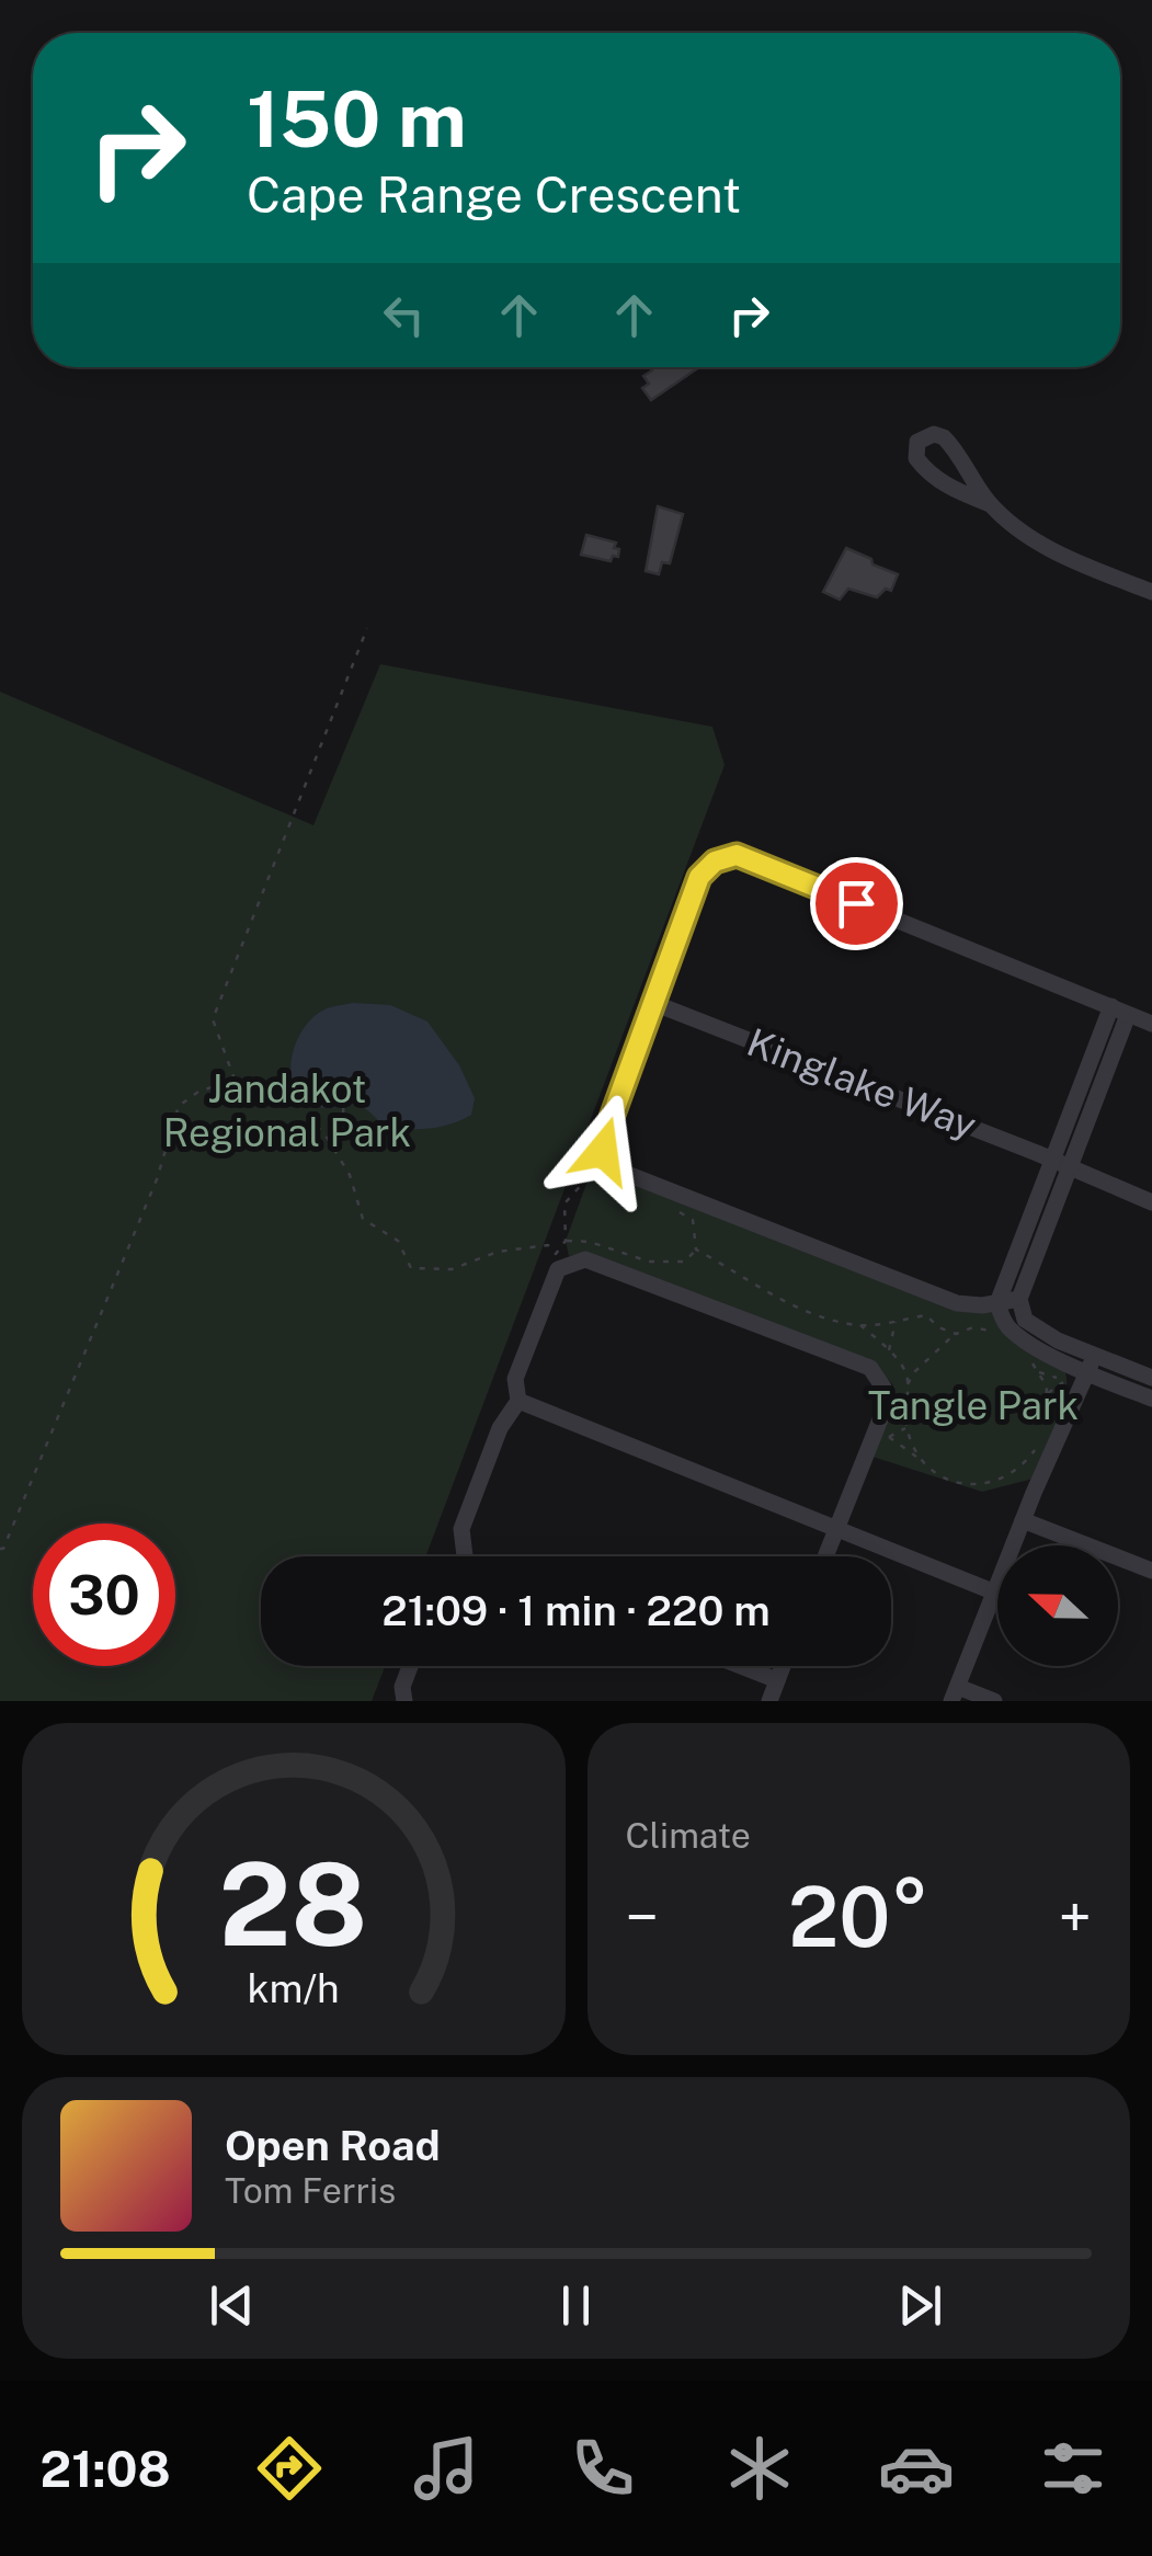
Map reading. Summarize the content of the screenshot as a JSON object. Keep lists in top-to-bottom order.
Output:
{
  "streets": {
    "street": ["Kinglake Way"]
  },
  "parks": ["Jandakot Regional Park", "Tangle Park"],
  "north": "left",
  "page": {
    "turn": ["150 m", "Cape Range Crescent"],
    "limit": "30",
    "trip": "21:09 · 1 min · 220 m",
    "tile": "Climate",
    "heat": ["−", "20°", "+"],
    "song": ["Open Road", "Tom Ferris"],
    "tabs": "21:08",
    "gauge": ["28", "km/h"]
  }
}
